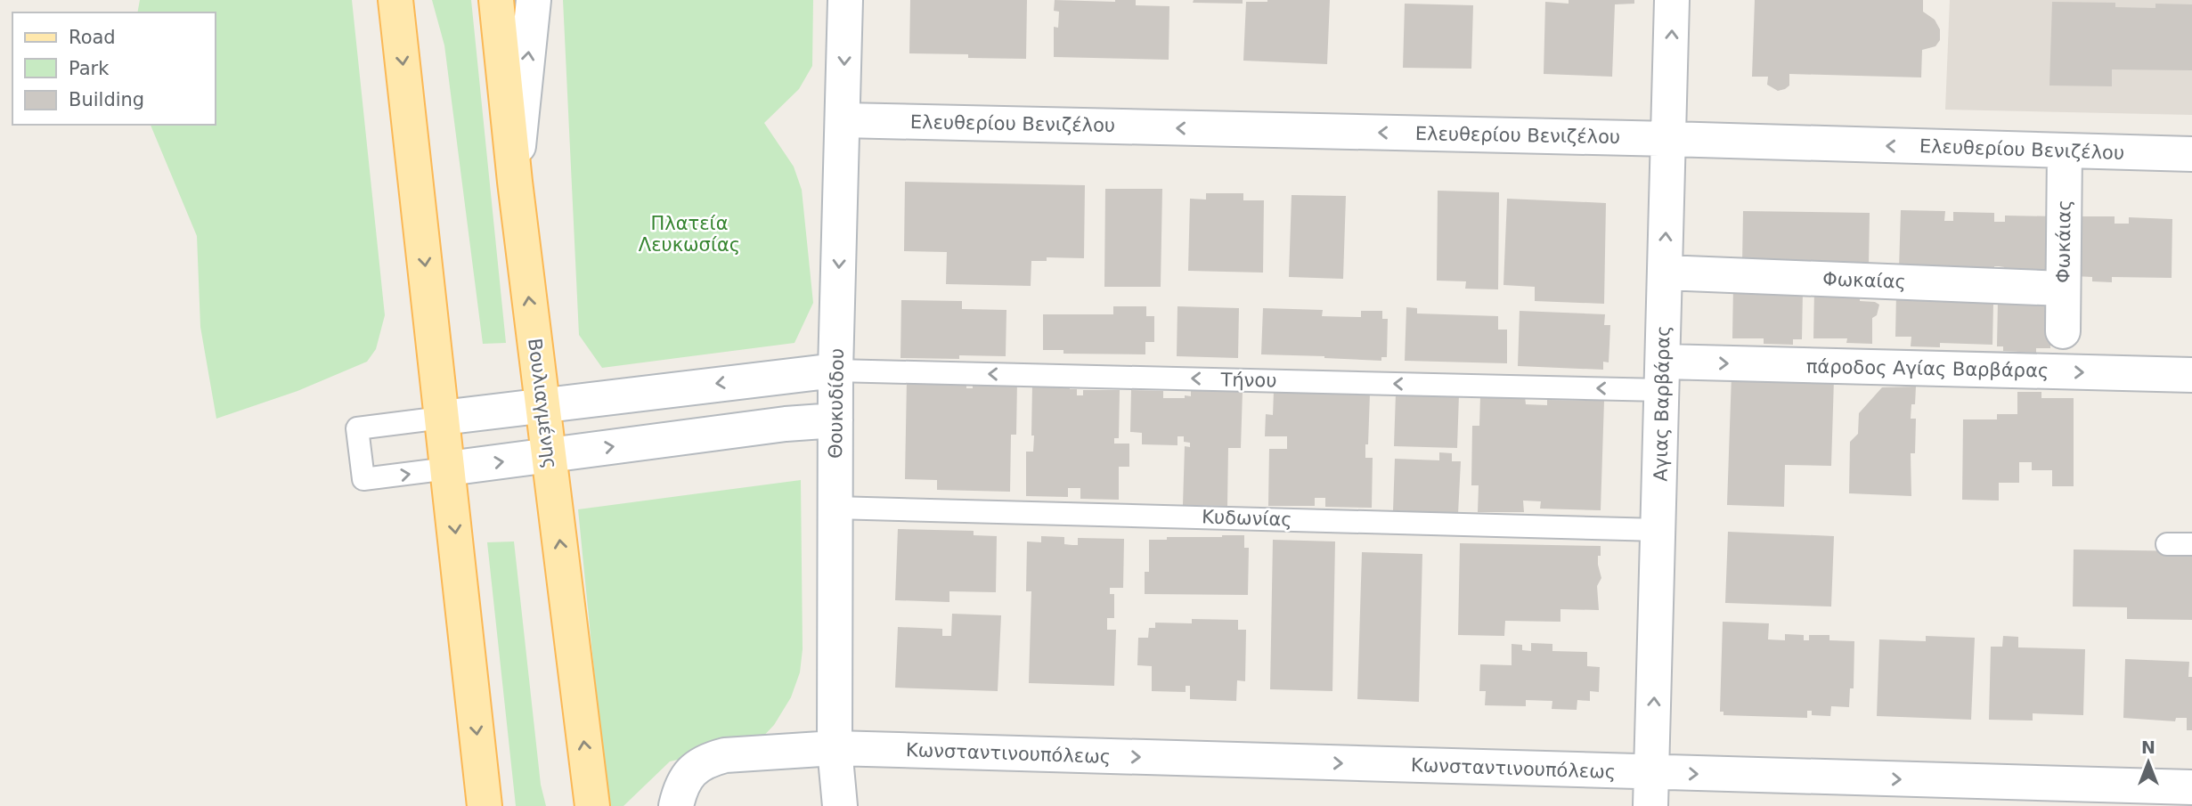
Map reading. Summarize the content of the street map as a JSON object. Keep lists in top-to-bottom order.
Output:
{
  "streets": {
    "main road": ["Βουλιαγμένης"],
    "street": [
      "Ελευθερίου Βενιζέλου",
      "Φωκάιας",
      "Φωκαίας",
      "πάροδος Αγίας Βαρβάρας",
      "Θουκυδίδου",
      "Αγιας Βαρβάρας",
      "Κωνσταντινουπόλεως"
    ],
    "lane": ["Τήνου", "Κυδωνίας"]
  },
  "crossings": [
    ["Ελευθερίου Βενιζέλου", "Φωκάιας"],
    ["Ελευθερίου Βενιζέλου", "Θουκυδίδου"],
    ["Ελευθερίου Βενιζέλου", "Αγιας Βαρβάρας"],
    ["Φωκάιας", "Φωκαίας"],
    ["Φωκαίας", "Αγιας Βαρβάρας"],
    ["πάροδος Αγίας Βαρβάρας", "Τήνου"],
    ["πάροδος Αγίας Βαρβάρας", "Αγιας Βαρβάρας"],
    ["Τήνου", "Θουκυδίδου"],
    ["Τήνου", "Αγιας Βαρβάρας"],
    ["Θουκυδίδου", "Κυδωνίας"],
    ["Θουκυδίδου", "Κωνσταντινουπόλεως"],
    ["Αγιας Βαρβάρας", "Κυδωνίας"],
    ["Αγιας Βαρβάρας", "Κωνσταντινουπόλεως"]
  ],
  "one_way": [
    "Ελευθερίου Βενιζέλου",
    "πάροδος Αγίας Βαρβάρας",
    "Τήνου",
    "Θουκυδίδου",
    "Αγιας Βαρβάρας",
    "Κωνσταντινουπόλεως"
  ],
  "parks": ["Πλατεία Λευκωσίας"],
  "legend": ["Road", "Park", "Building"],
  "north": "top"
}
